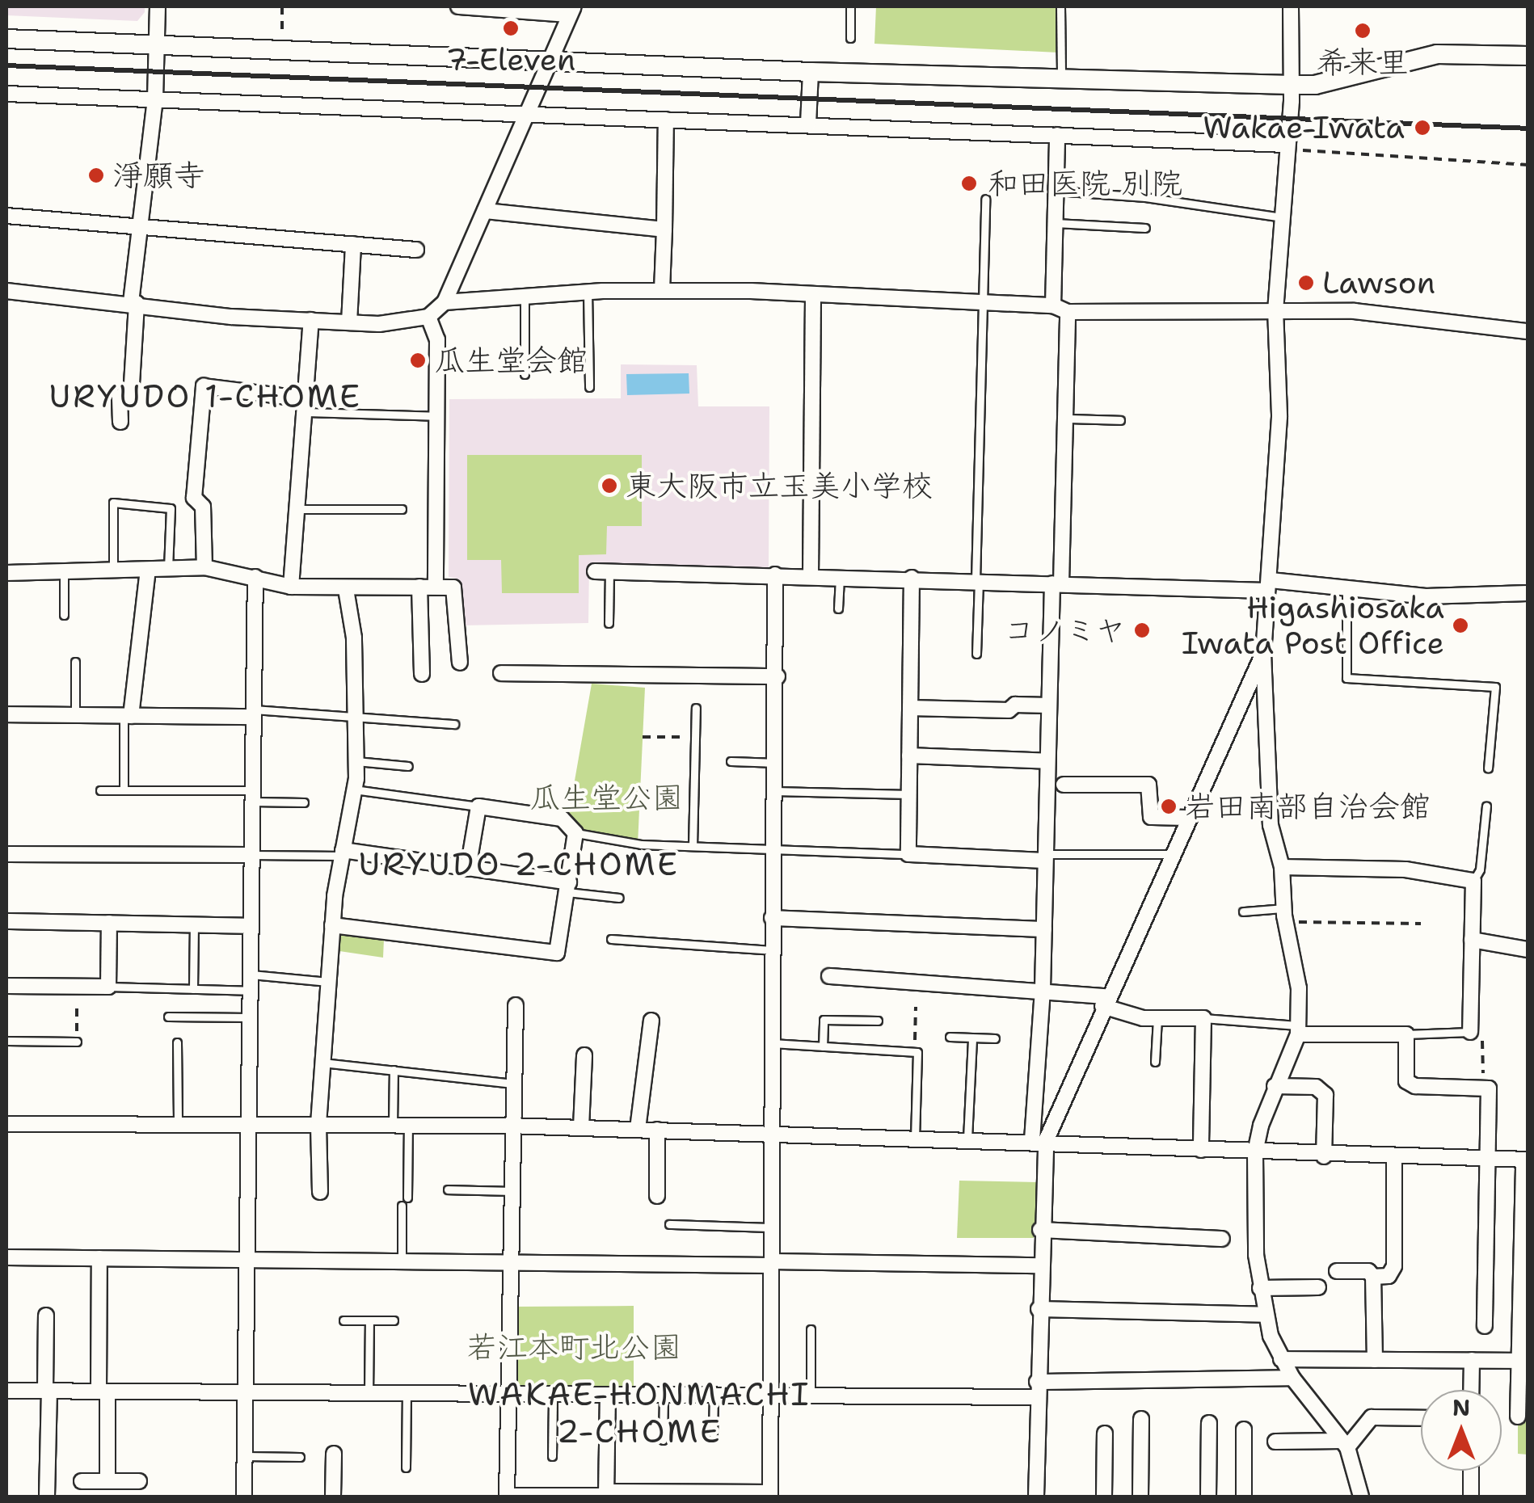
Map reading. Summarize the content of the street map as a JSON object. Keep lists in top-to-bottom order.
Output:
{
  "districts": ["URYUDO 1-CHOME", "URYUDO 2-CHOME", "WAKAE-HONMACHI 2-CHOME"],
  "parks": ["瓜生堂公園", "若江本町北公園"],
  "places": [
    "7-Eleven",
    "希来里",
    "Wakae-Iwata",
    "淨願寺",
    "和田医院 別院",
    "Lawson",
    "瓜生堂会館",
    "東大阪市立玉美小学校",
    "Higashiosaka Iwata Post Office",
    "コノミヤ",
    "岩田南部自治会館"
  ],
  "north": "top"
}
